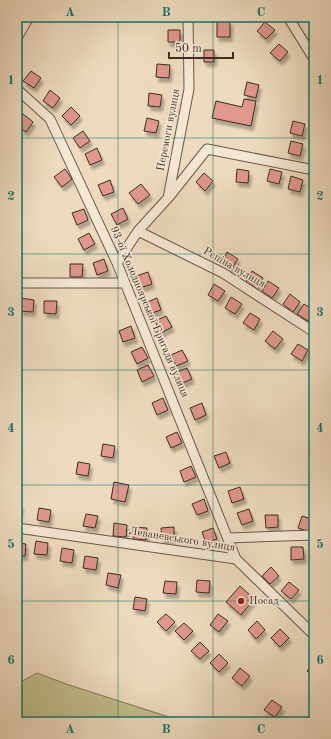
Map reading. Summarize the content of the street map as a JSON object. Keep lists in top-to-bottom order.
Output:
{
  "streets": {
    "street": [
      "Перемоги вулиця",
      "Рєпіна вулиця",
      "93-ої Холодноярської Бригади вулиця",
      "Леваневського вулиця"
    ]
  },
  "crossings": [
    ["Перемоги вулиця", "Рєпіна вулиця"],
    ["Перемоги вулиця", "93-ої Холодноярської Бригади вулиця"],
    ["93-ої Холодноярської Бригади вулиця", "Леваневського вулиця"]
  ],
  "places": ["Посад"],
  "scale_bar": "50 m",
  "grid": {
    "columns": ["A", "B", "C"],
    "rows": [
      "1",
      "2",
      "3",
      "4",
      "5",
      "6"
    ]
  }
}
